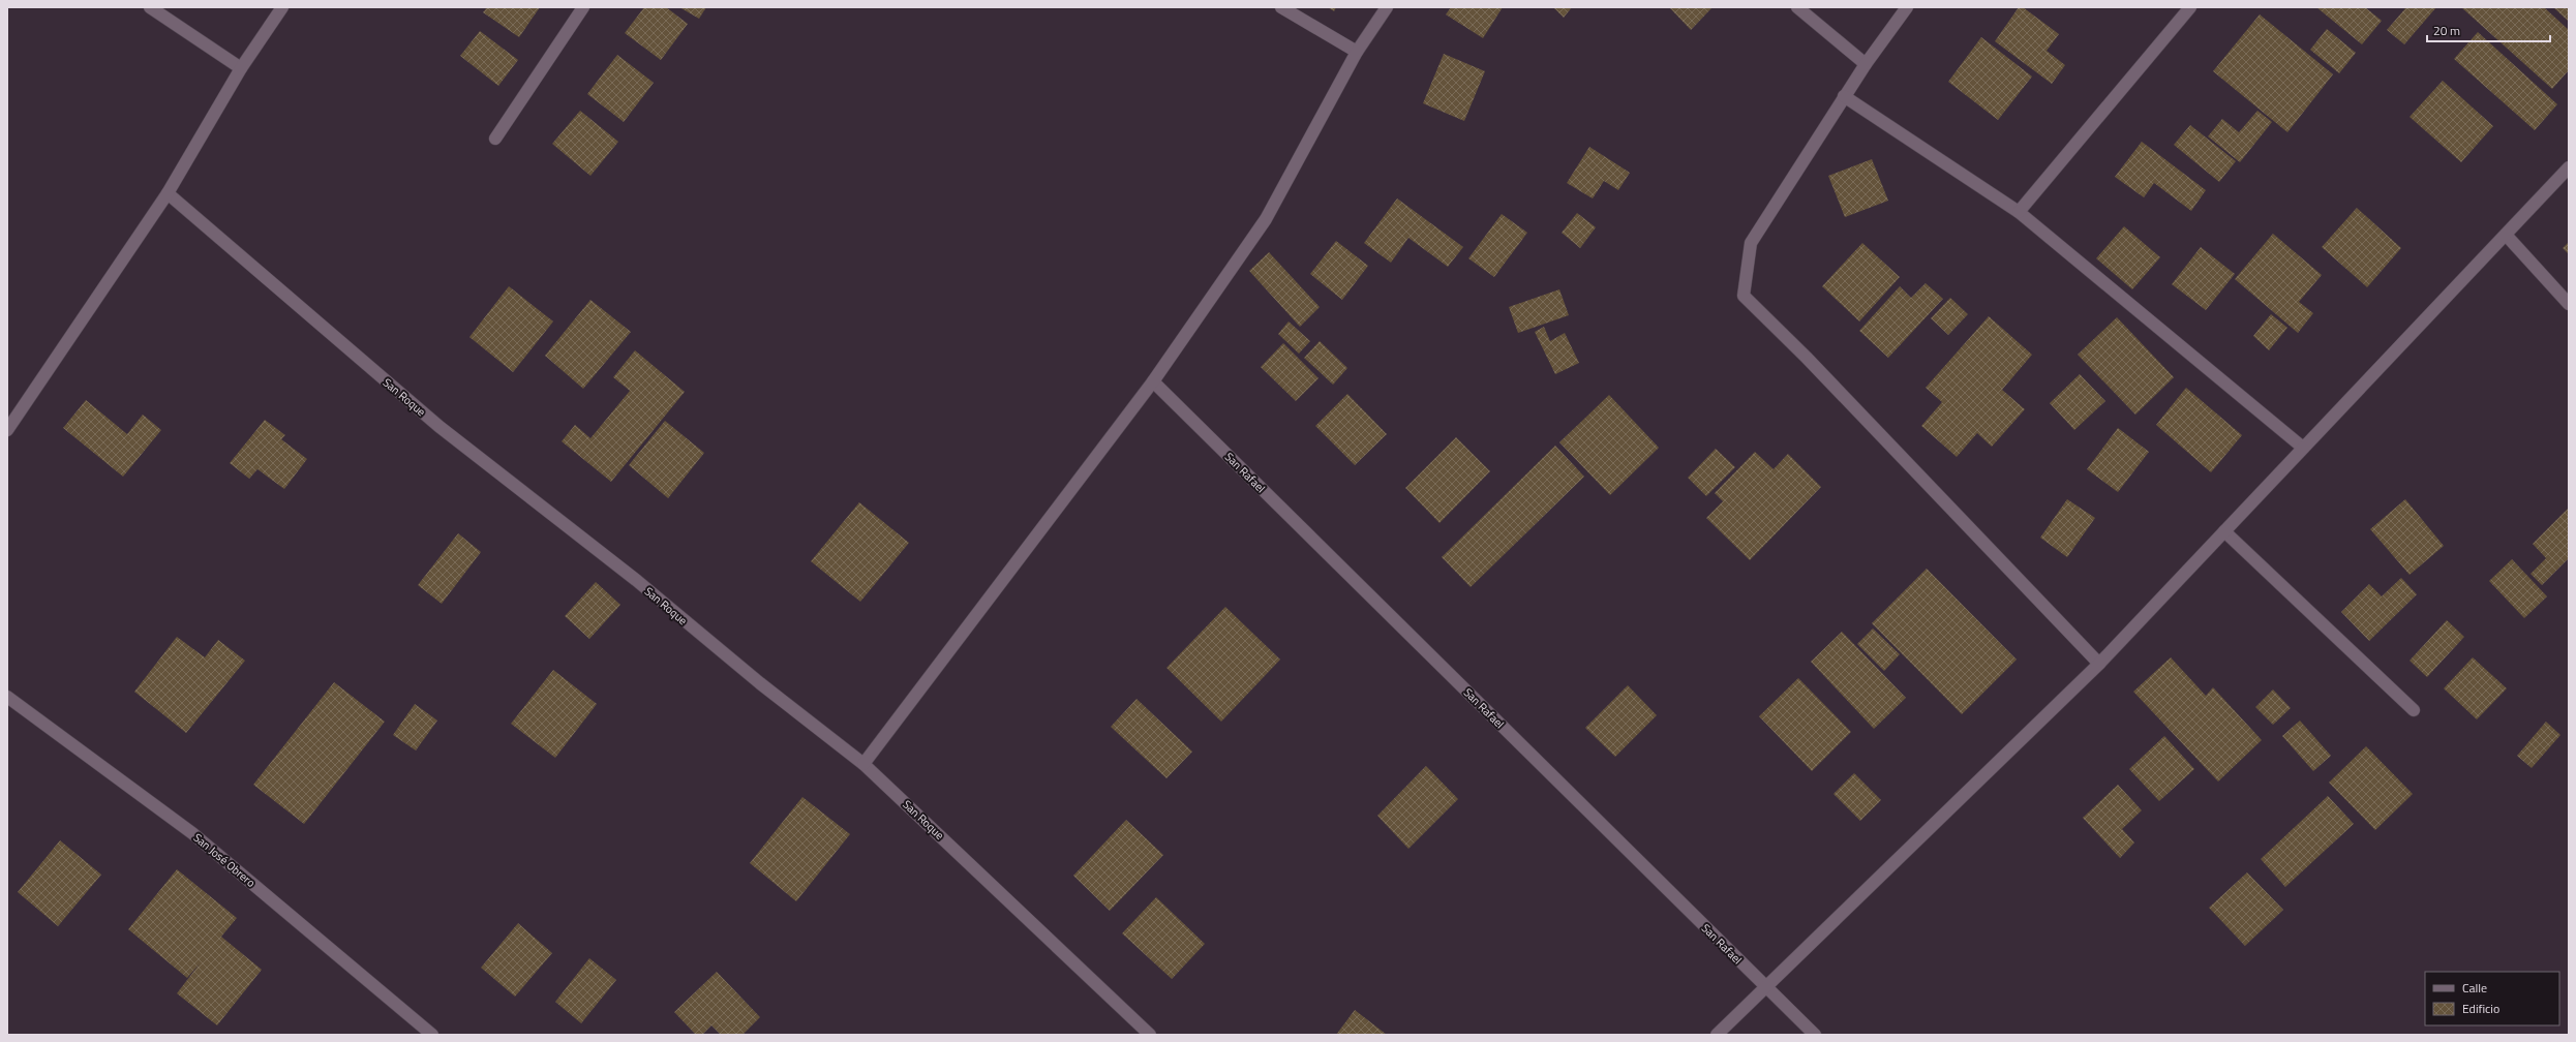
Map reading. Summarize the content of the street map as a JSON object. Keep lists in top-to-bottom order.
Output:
{
  "streets": {
    "street": ["San Roque", "San Rafael", "San José Obrero"]
  },
  "legend": ["Calle", "Edificio"],
  "scale_bar": "20 m"
}
